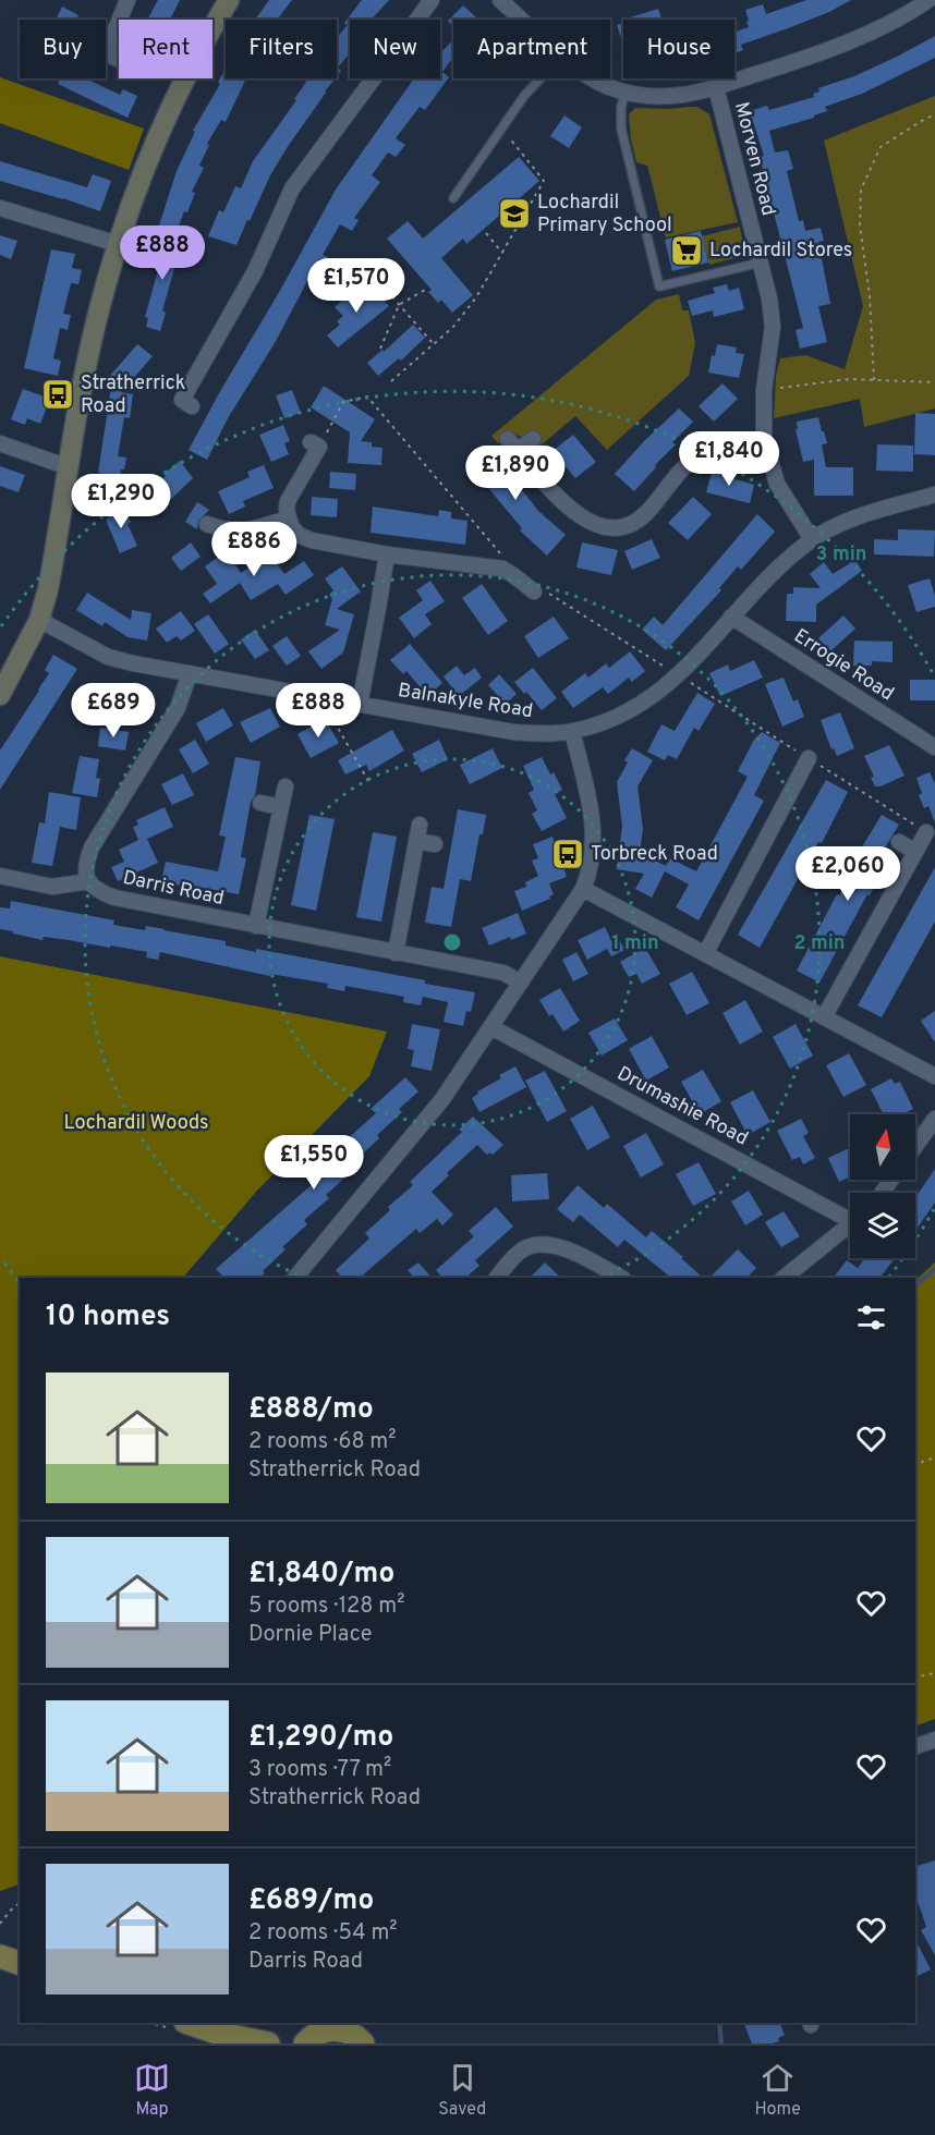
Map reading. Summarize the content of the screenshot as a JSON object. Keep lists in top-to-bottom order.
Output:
{
  "streets": {
    "street": [
      "Morven Road",
      "Errogie Road",
      "Balnakyle Road",
      "Darris Road",
      "Drumashie Road"
    ]
  },
  "crossings": [
    ["Morven Road", "Balnakyle Road"],
    ["Errogie Road", "Balnakyle Road"]
  ],
  "parks": ["Lochardil Woods"],
  "places": {
    "school or university": ["Lochardil Primary School"],
    "supermarket": ["Lochardil Stores"],
    "bus stop": ["Stratherrick Road", "Torbreck Road"]
  },
  "north": "top",
  "page": {
    "chip": [
      "Buy",
      "Rent",
      "Filters",
      "New",
      "Apartment",
      "House"
    ],
    "price": [
      "£888",
      "£1,570",
      "£1,840",
      "£1,890",
      "£1,290",
      "£886",
      "£689",
      "£888",
      "£2,060",
      "£1,550"
    ],
    "heading": "10 homes",
    "list": [
      {
        "name": "£888/mo",
        "note": "2 rooms · 68 m² · Stratherrick Road"
      },
      {
        "name": "£1,840/mo",
        "note": "5 rooms · 128 m² · Dornie Place"
      },
      {
        "name": "£1,290/mo",
        "note": "3 rooms · 77 m² · Stratherrick Road"
      },
      {
        "name": "£689/mo",
        "note": "2 rooms · 54 m² · Darris Road"
      }
    ],
    "tabs": ["Map", "Saved", "Home"]
  },
  "rings": ["3 min", "1 min", "2 min"]
}
